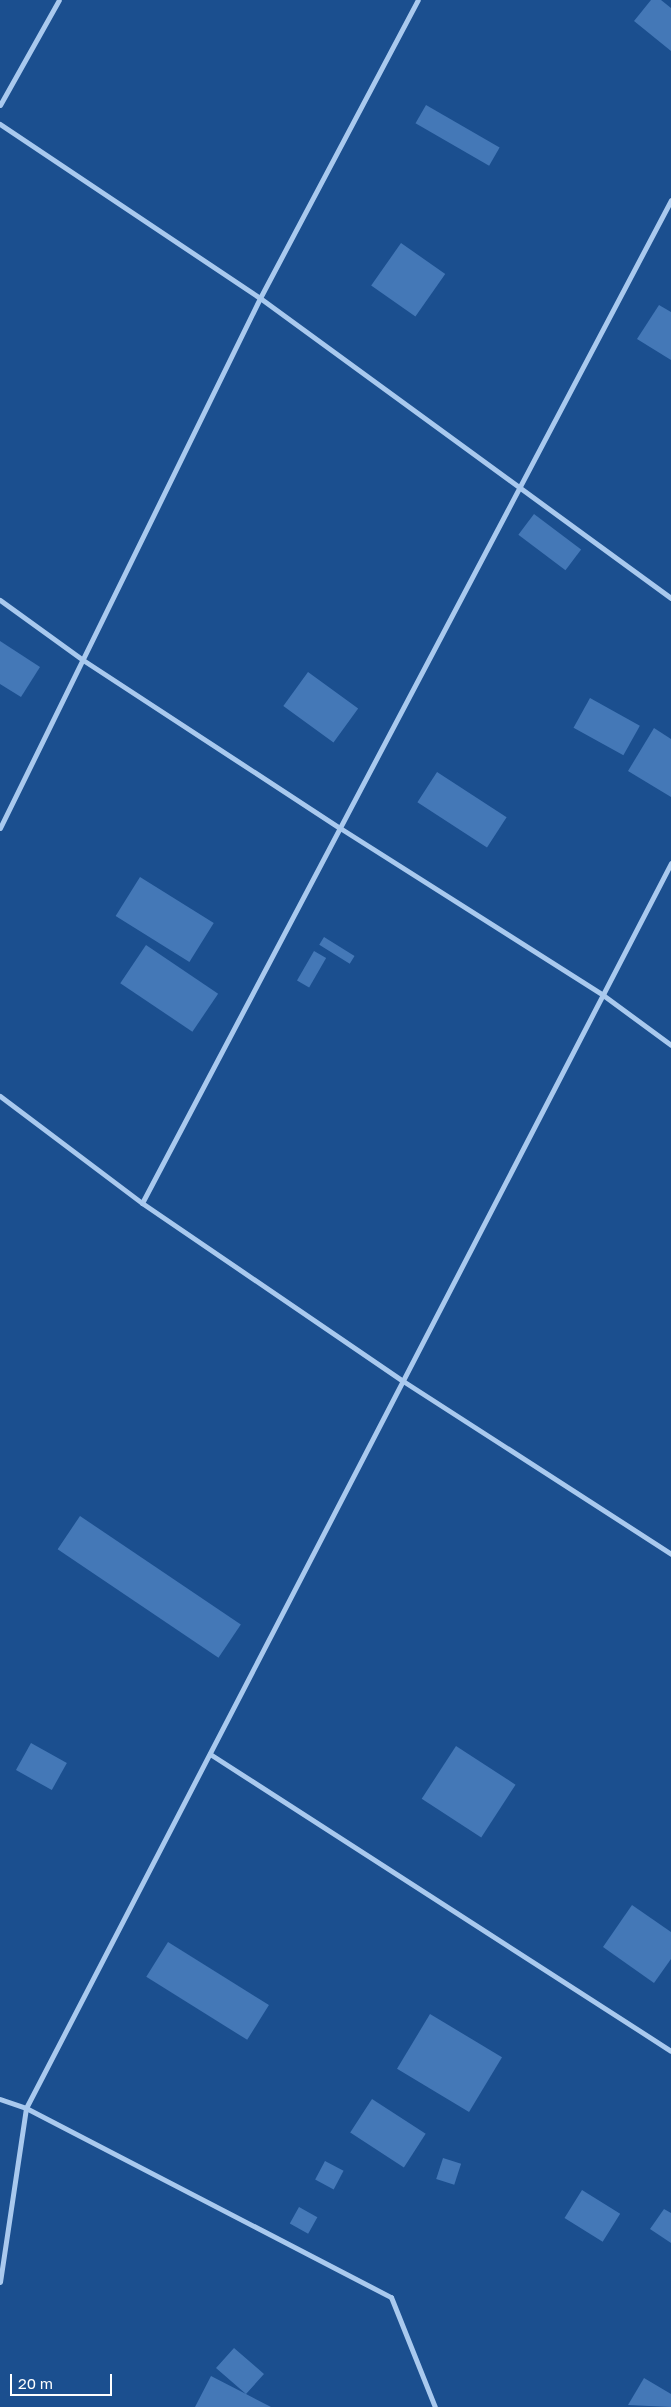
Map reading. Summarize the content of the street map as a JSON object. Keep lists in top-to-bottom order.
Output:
{
  "scale_bar": "20 m"
}
